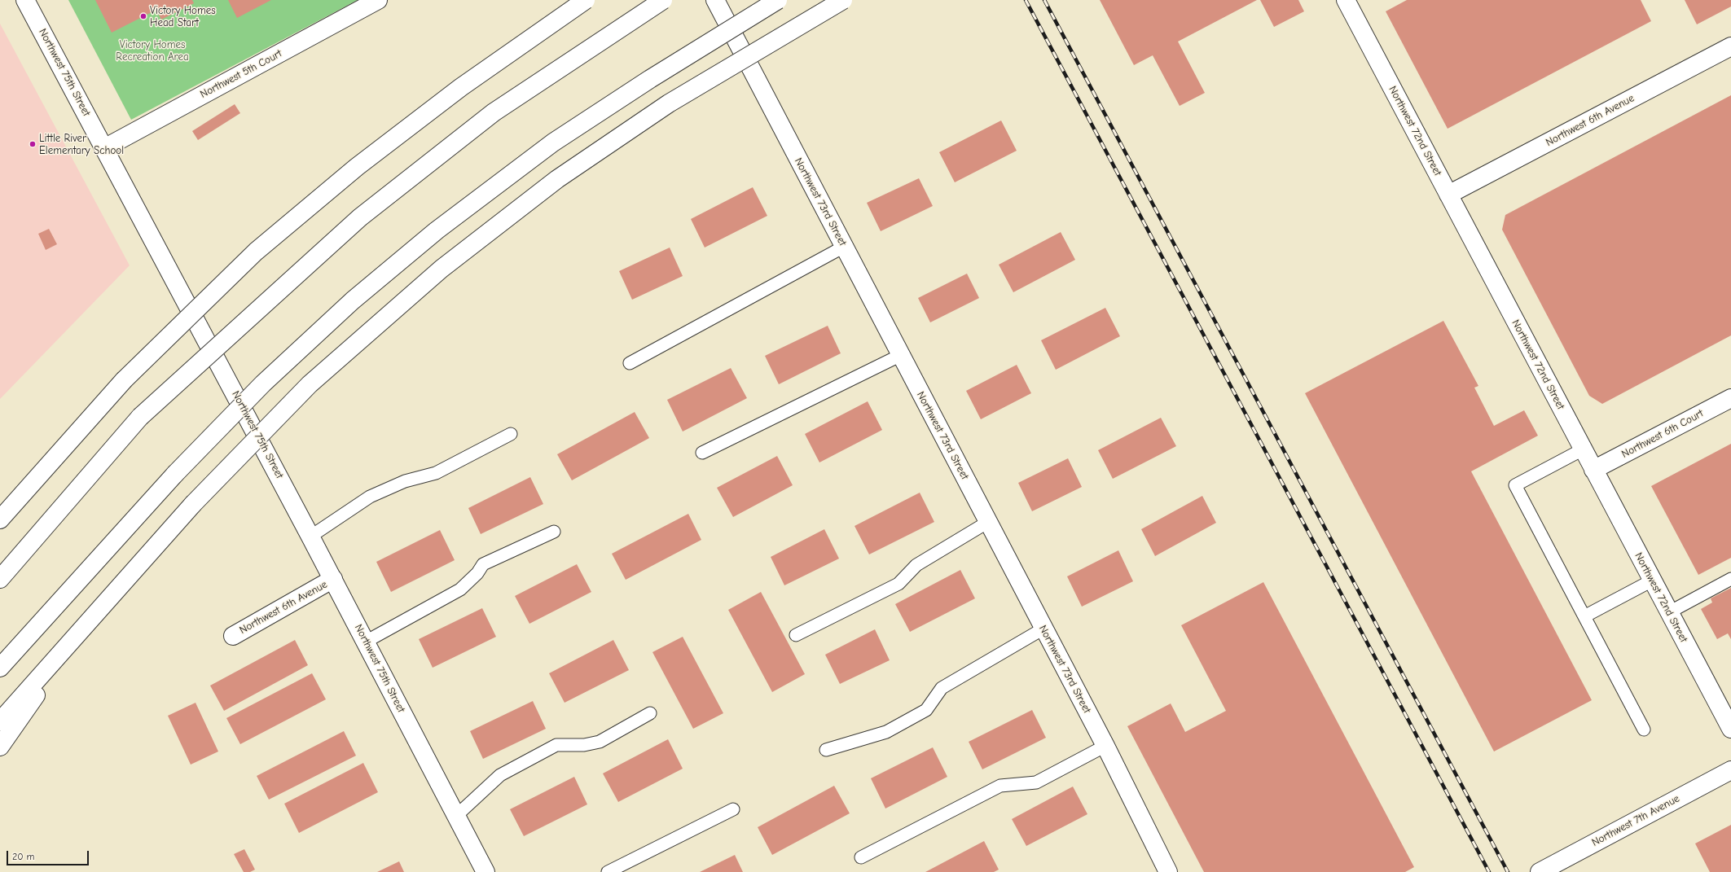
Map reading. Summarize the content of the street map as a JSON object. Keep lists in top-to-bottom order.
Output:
{
  "streets": {
    "main road": [
      "Northwest 75th Street",
      "Northwest 5th Court",
      "Northwest 6th Avenue",
      "Northwest 72nd Street",
      "Northwest 73rd Street",
      "Northwest 6th Court",
      "Northwest 7th Avenue"
    ]
  },
  "crossings": [
    ["Northwest 75th Street", "Northwest 5th Court"],
    ["Northwest 75th Street", "Northwest 6th Avenue"],
    ["Northwest 6th Avenue", "Northwest 72nd Street"],
    ["Northwest 72nd Street", "Northwest 6th Court"]
  ],
  "parks": ["Victory Homes Recreation Area"],
  "places": ["Victory Homes Head Start", "Little River Elementary School"],
  "scale_bar": "20 m"
}
